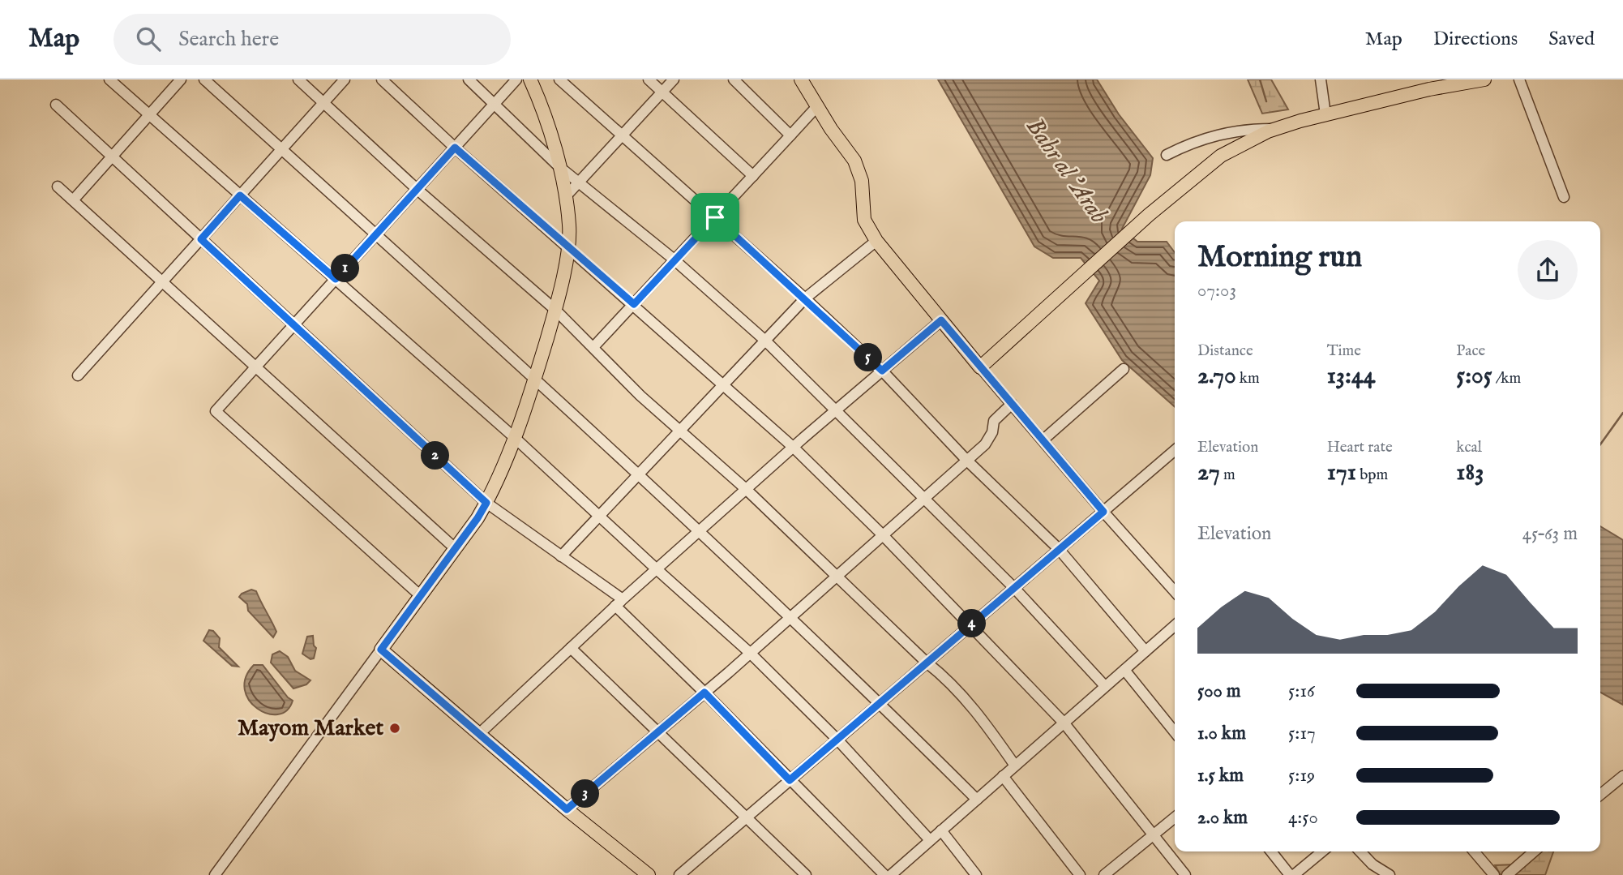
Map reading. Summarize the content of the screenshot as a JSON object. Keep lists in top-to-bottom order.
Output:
{
  "water": ["Bahr al 'Arab"],
  "places": ["Mayom Market"],
  "page": {
    "header": "Map",
    "search": "Search here",
    "nav": ["Map", "Directions", "Saved"],
    "heading": ["Morning run", "07:03"],
    "pins": [
      "1",
      "5",
      "2",
      "4",
      "3"
    ],
    "stats": [
      ["Distance", "2.70 km"],
      ["Time", "13:44"],
      ["Pace", "5:05 /km"],
      ["Elevation", "27 m"],
      ["Heart rate", "171 bpm"],
      ["kcal", "183"]
    ],
    "chart": ["Elevation", "45–63 m"],
    "list": [
      {
        "name": "500 m",
        "note": "5:16"
      },
      {
        "name": "1.0 km",
        "note": "5:17"
      },
      {
        "name": "1.5 km",
        "note": "5:19"
      },
      {
        "name": "2.0 km",
        "note": "4:50"
      }
    ]
  }
}
